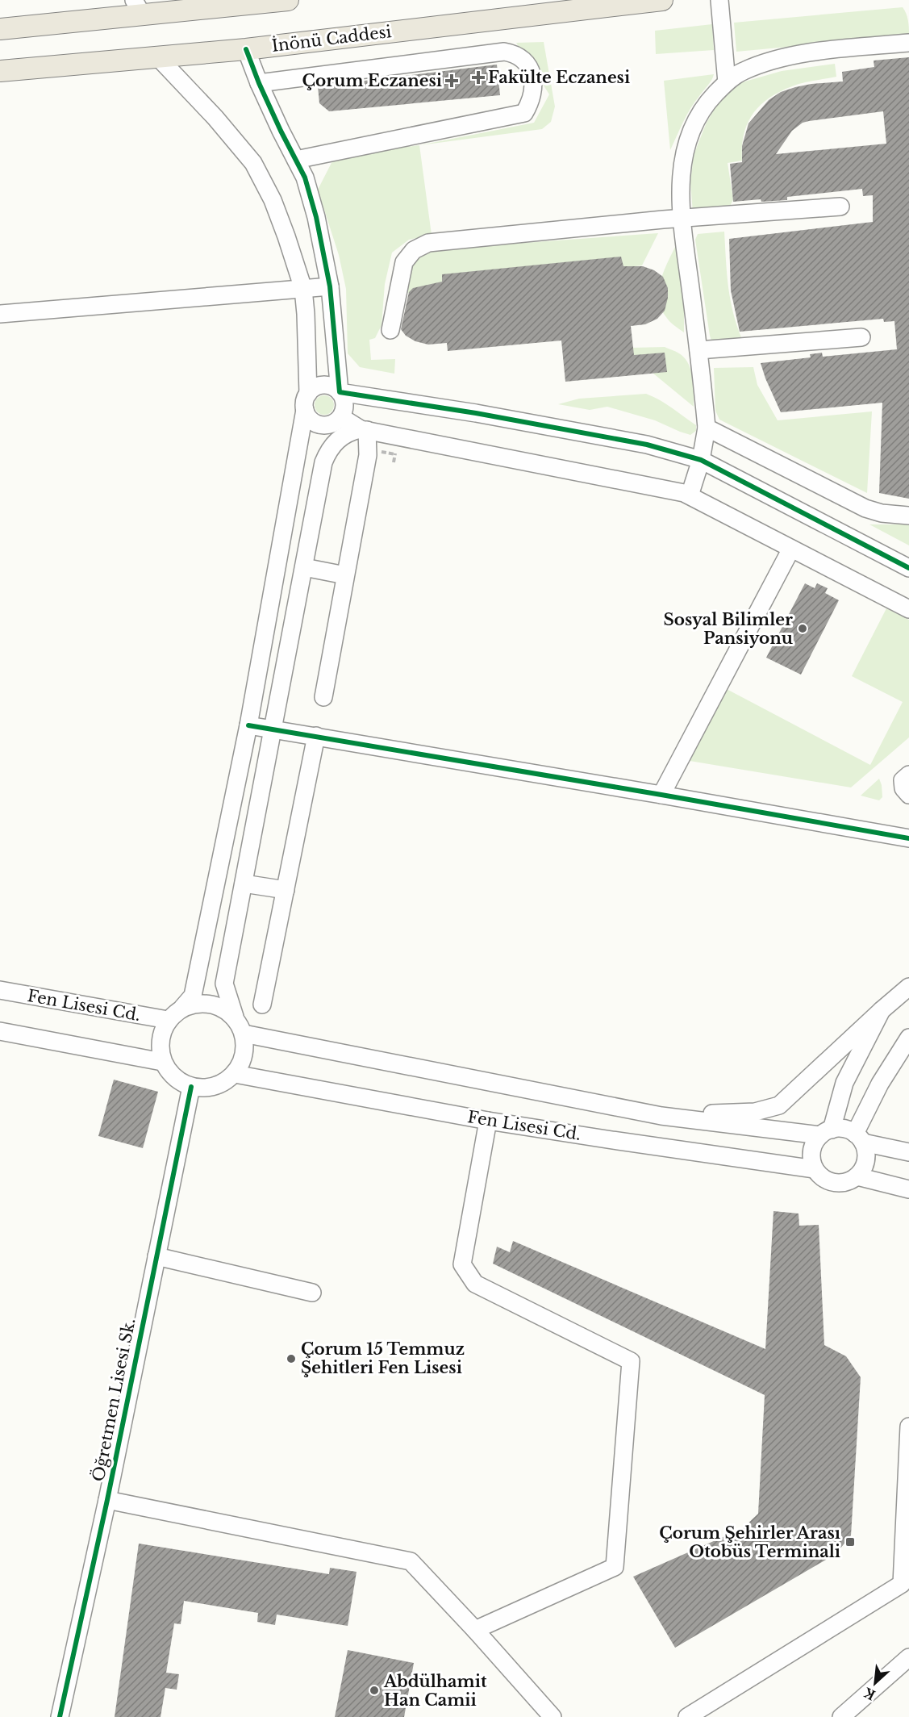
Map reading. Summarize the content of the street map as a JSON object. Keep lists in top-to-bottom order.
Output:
{
  "streets": {
    "main road": ["İnönü Caddesi"],
    "street": ["Fen Lisesi Cd.", "Öğretmen Lisesi Sk."]
  },
  "crossings": [
    ["Fen Lisesi Cd.", "Öğretmen Lisesi Sk."]
  ],
  "places": {
    "health": ["Fakülte Eczanesi", "Çorum Eczanesi"],
    "other": ["Sosyal Bilimler Pansiyonu", "Çorum 15 Temmuz Şehitleri Fen Lisesi", "Abdülhamit Han Camii"],
    "transit": ["Çorum Şehirler Arası Otobüs Terminali"]
  },
  "north": "bottom left"
}
